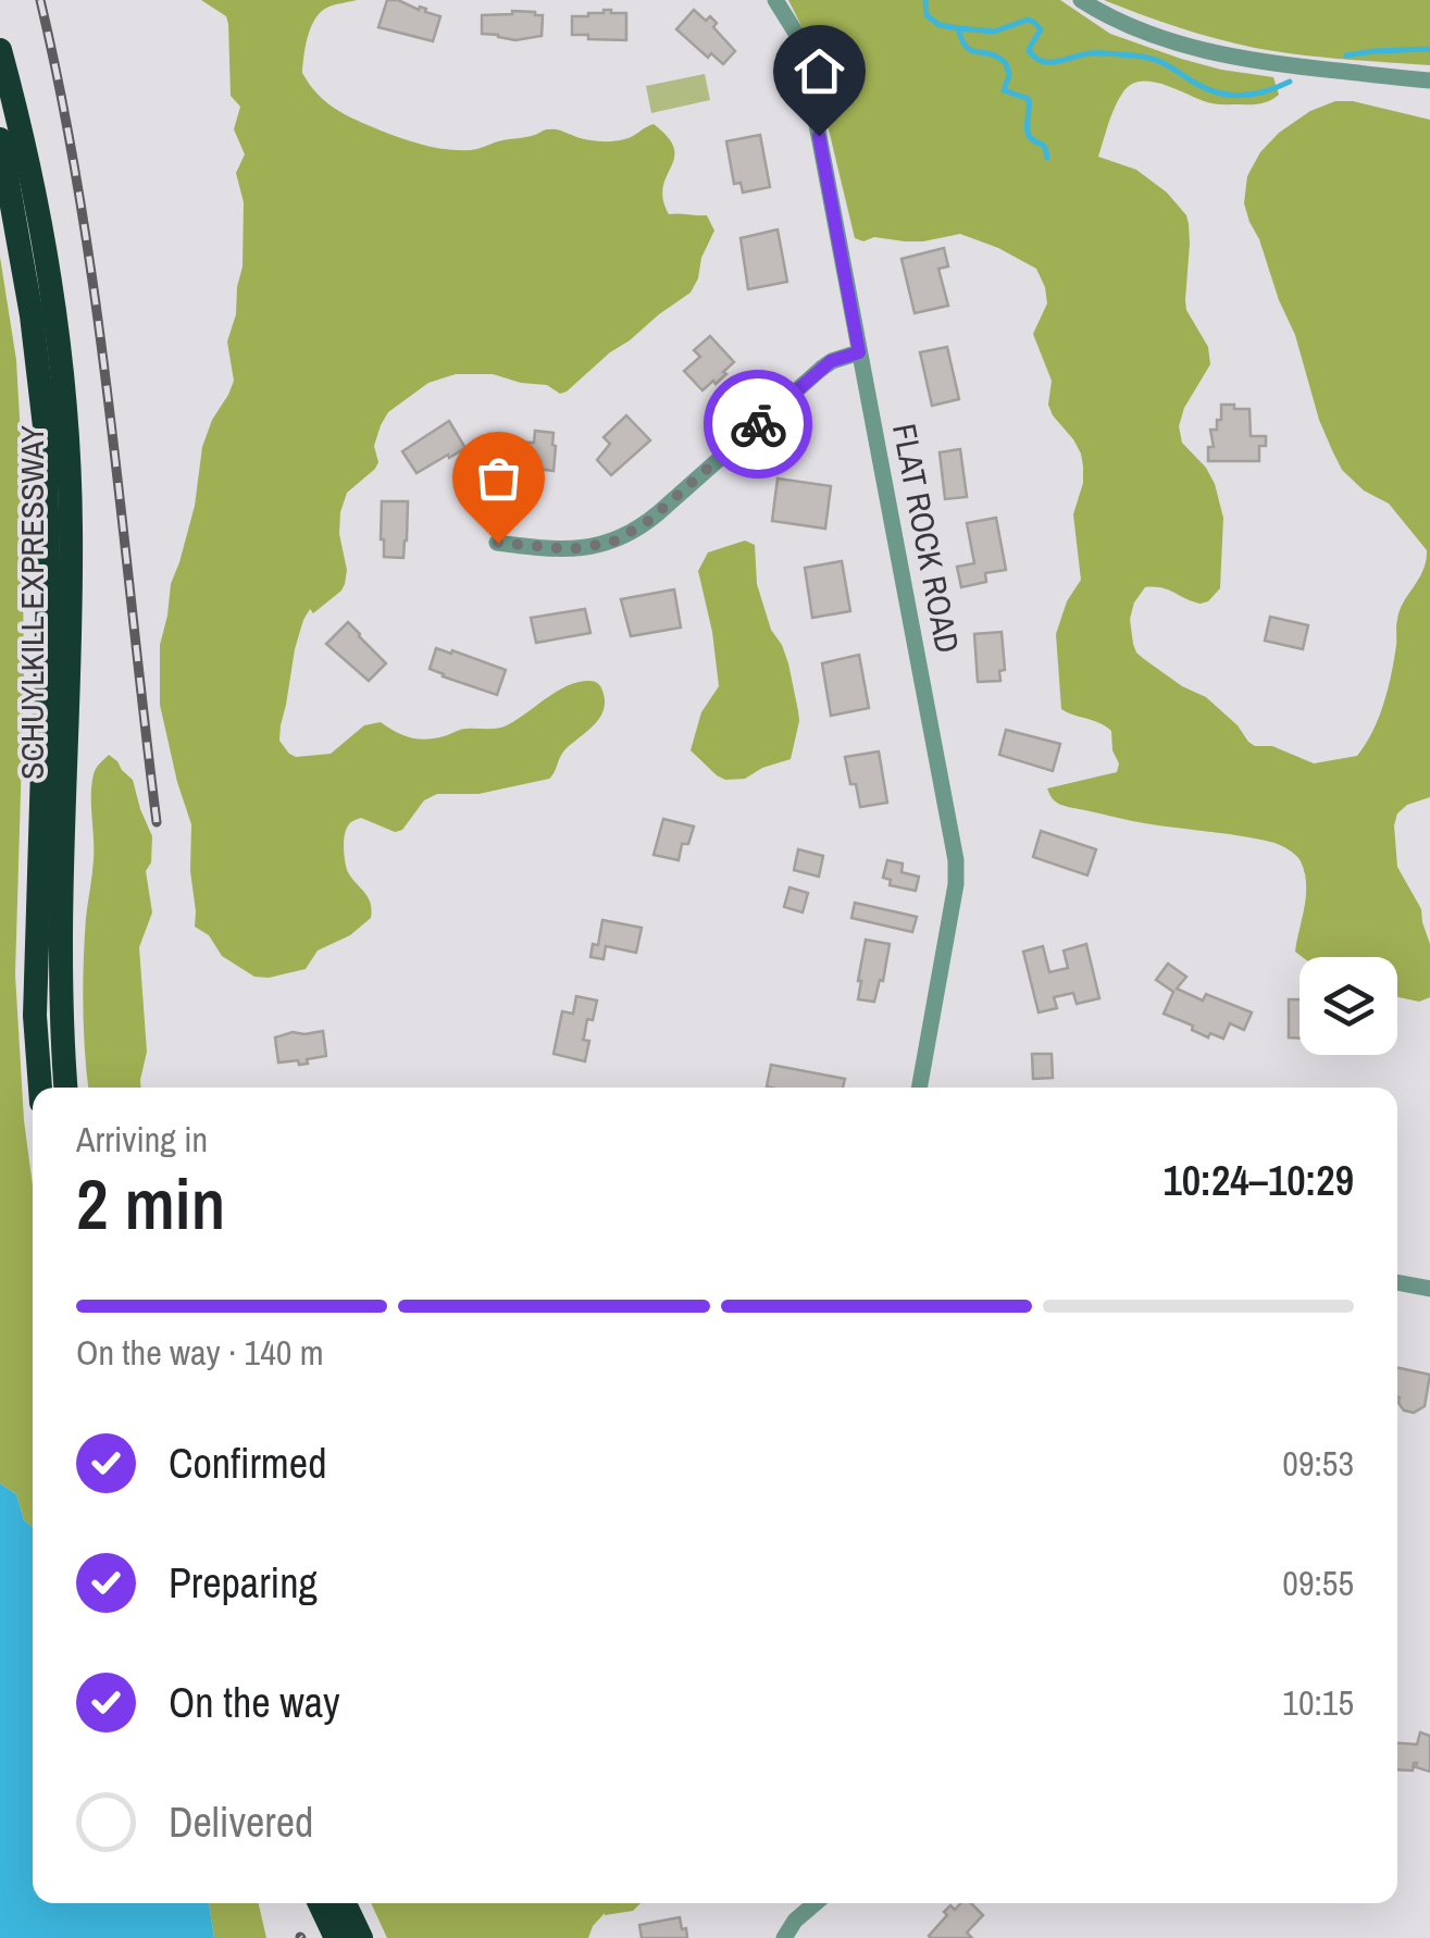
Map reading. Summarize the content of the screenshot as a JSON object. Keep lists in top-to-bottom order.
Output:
{
  "streets": {
    "highway": ["SCHUYLKILL EXPRESSWAY"],
    "street": ["FLAT ROCK ROAD"]
  },
  "page": {
    "heading": ["2 min", "Arriving in", "10:24–10:29"],
    "bar": "On the way · 140 m",
    "list": [
      ["Confirmed", "09:53"],
      ["Preparing", "09:55"],
      ["On the way", "10:15"],
      "Delivered"
    ]
  }
}
